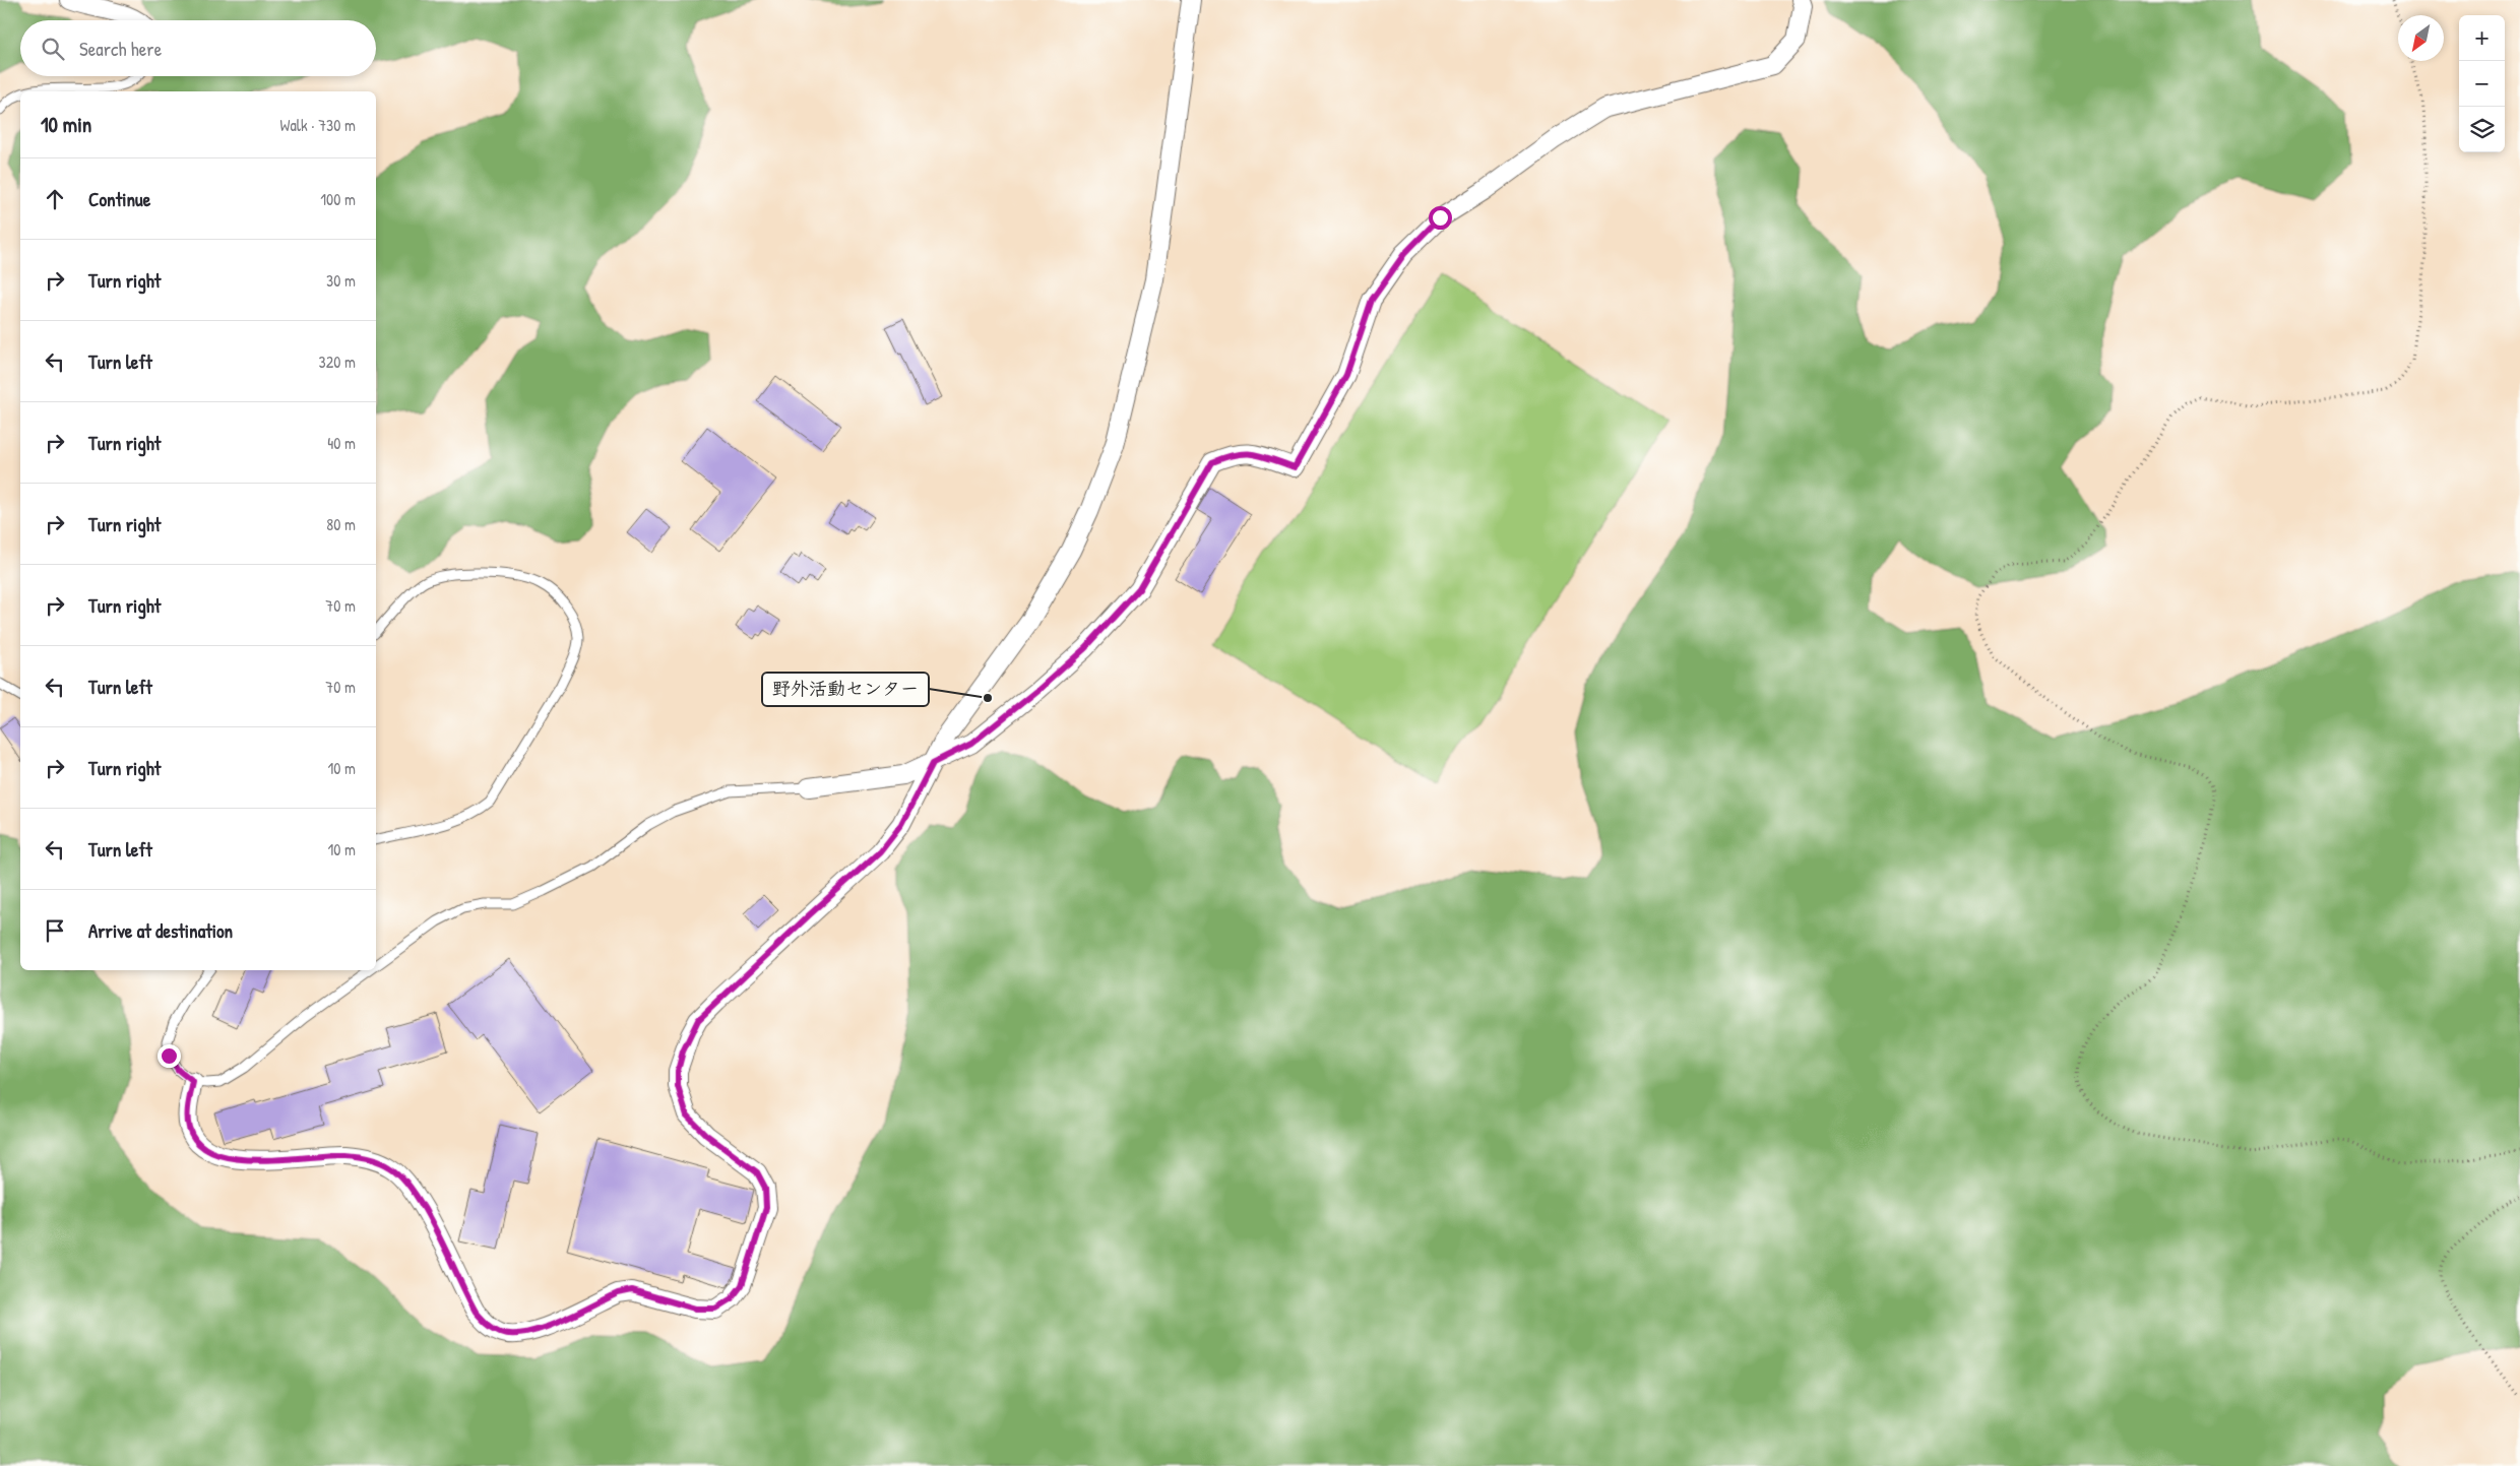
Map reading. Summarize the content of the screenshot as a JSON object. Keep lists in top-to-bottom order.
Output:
{
  "places": ["野外活動センター"],
  "north": "bottom left",
  "page": {
    "map_buttons": ["+", "−"],
    "search": "Search here",
    "heading": ["10 min", "Walk · 730 m"],
    "list": [
      ["Continue", "100 m"],
      ["Turn right", "30 m"],
      ["Turn left", "320 m"],
      ["Turn right", "40 m"],
      ["Turn right", "80 m"],
      ["Turn right", "70 m"],
      ["Turn left", "70 m"],
      ["Turn right", "10 m"],
      ["Turn left", "10 m"],
      "Arrive at destination"
    ]
  }
}
